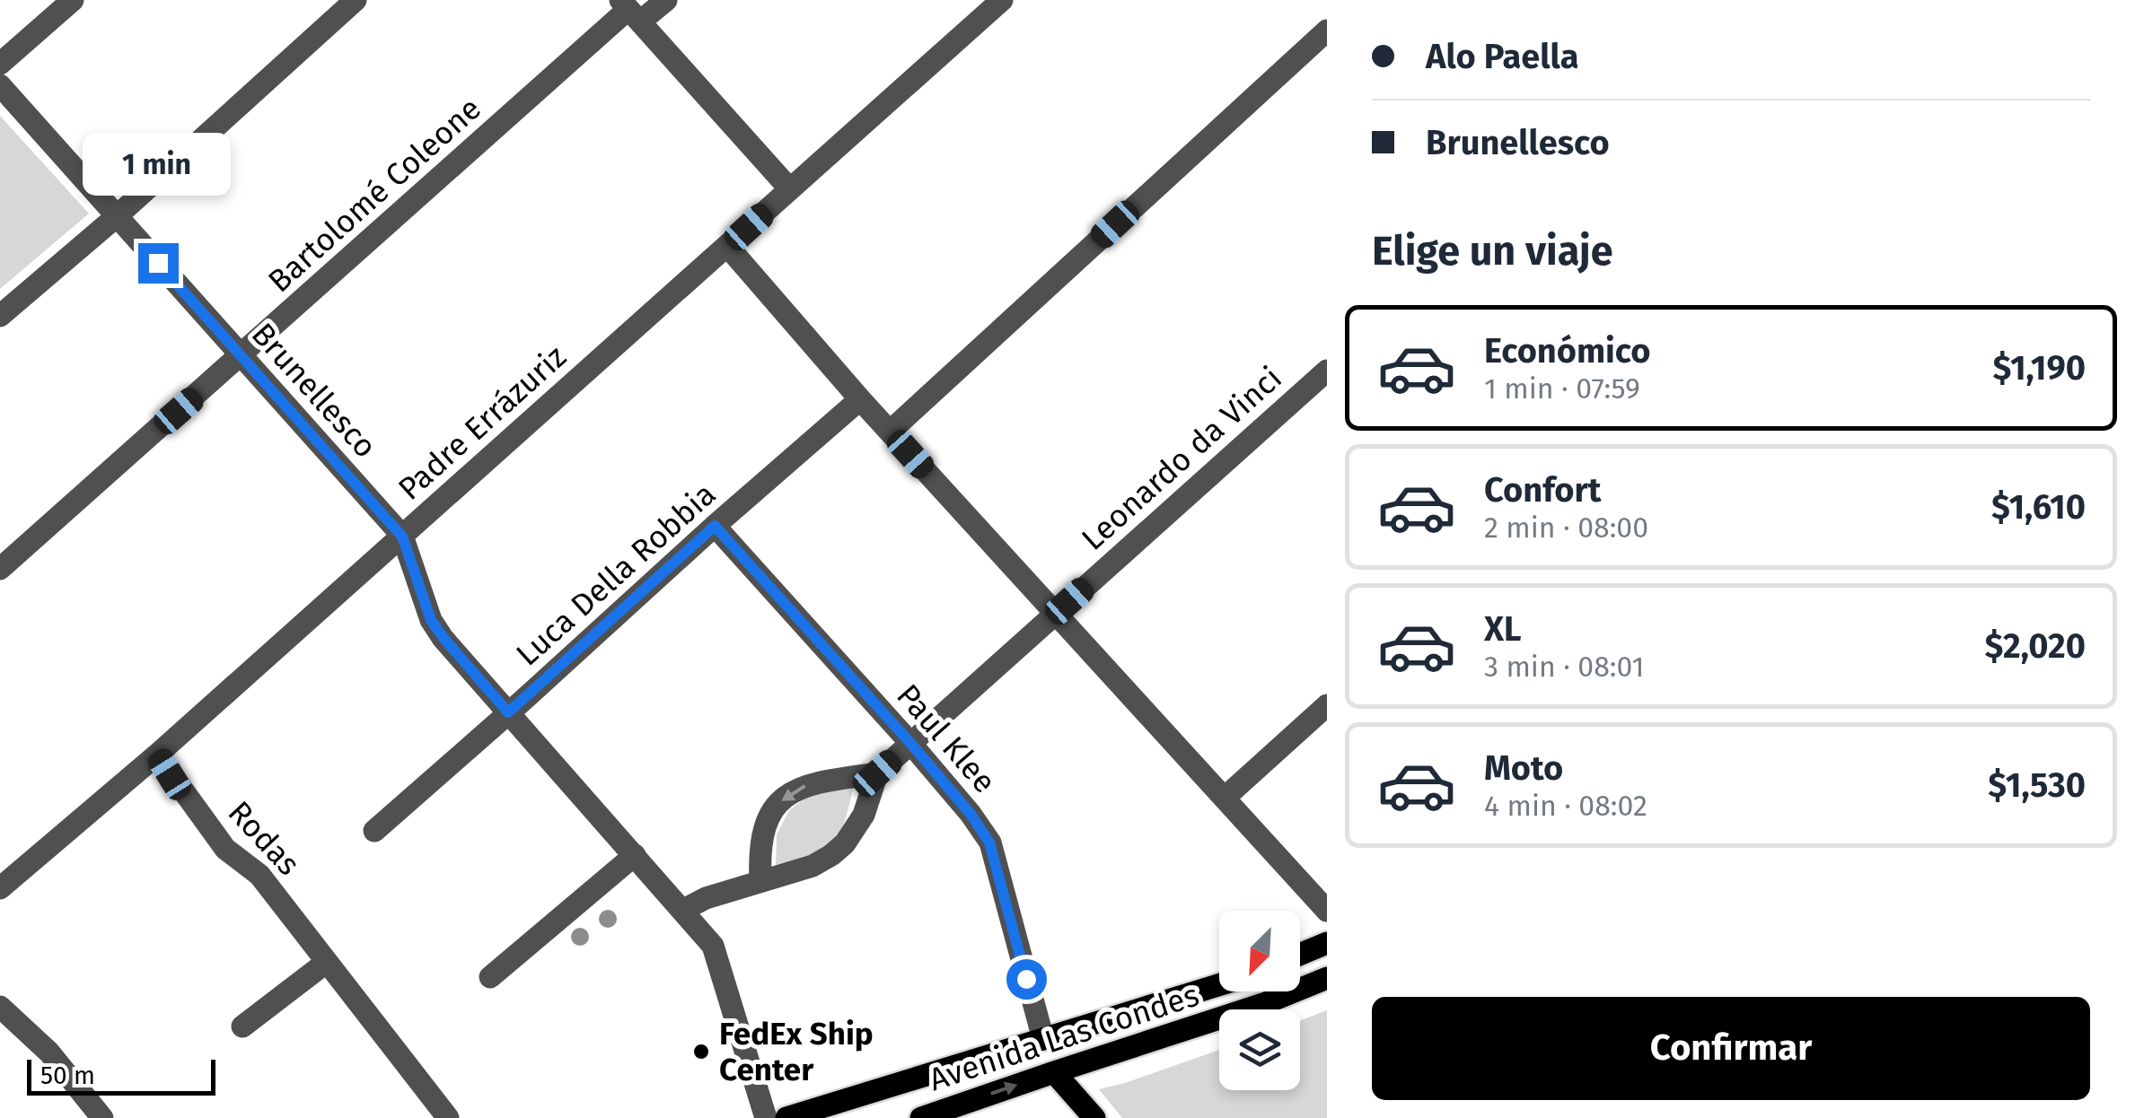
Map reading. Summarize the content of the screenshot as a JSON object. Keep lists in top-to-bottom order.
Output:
{
  "streets": {
    "main road": ["Avenida Las Condes"],
    "street": [
      "Bartolomé Coleone",
      "Brunellesco",
      "Padre Errázuriz",
      "Leonardo da Vinci",
      "Luca Della Robbia",
      "Paul Klee",
      "Rodas"
    ]
  },
  "crossings": [
    ["Bartolomé Coleone", "Brunellesco"],
    ["Brunellesco", "Padre Errázuriz"],
    ["Brunellesco", "Leonardo da Vinci"],
    ["Brunellesco", "Luca Della Robbia"],
    ["Padre Errázuriz", "Rodas"],
    ["Leonardo da Vinci", "Paul Klee"],
    ["Luca Della Robbia", "Paul Klee"],
    ["Paul Klee", "Avenida Las Condes"]
  ],
  "places": ["FedEx Ship Center"],
  "scale_bar": "50 m",
  "north": "bottom left",
  "page": {
    "banner": ["Alo Paella", "Brunellesco"],
    "bubble": "1 min",
    "heading": "Elige un viaje",
    "list": [
      {
        "name": "Económico",
        "note": "1 min · 07:59",
        "value": "$1,190"
      },
      {
        "name": "Confort",
        "note": "2 min · 08:00",
        "value": "$1,610"
      },
      {
        "name": "XL",
        "note": "3 min · 08:01",
        "value": "$2,020"
      },
      {
        "name": "Moto",
        "note": "4 min · 08:02",
        "value": "$1,530"
      }
    ],
    "buttons": "Confirmar",
    "scale": "50 m"
  }
}
